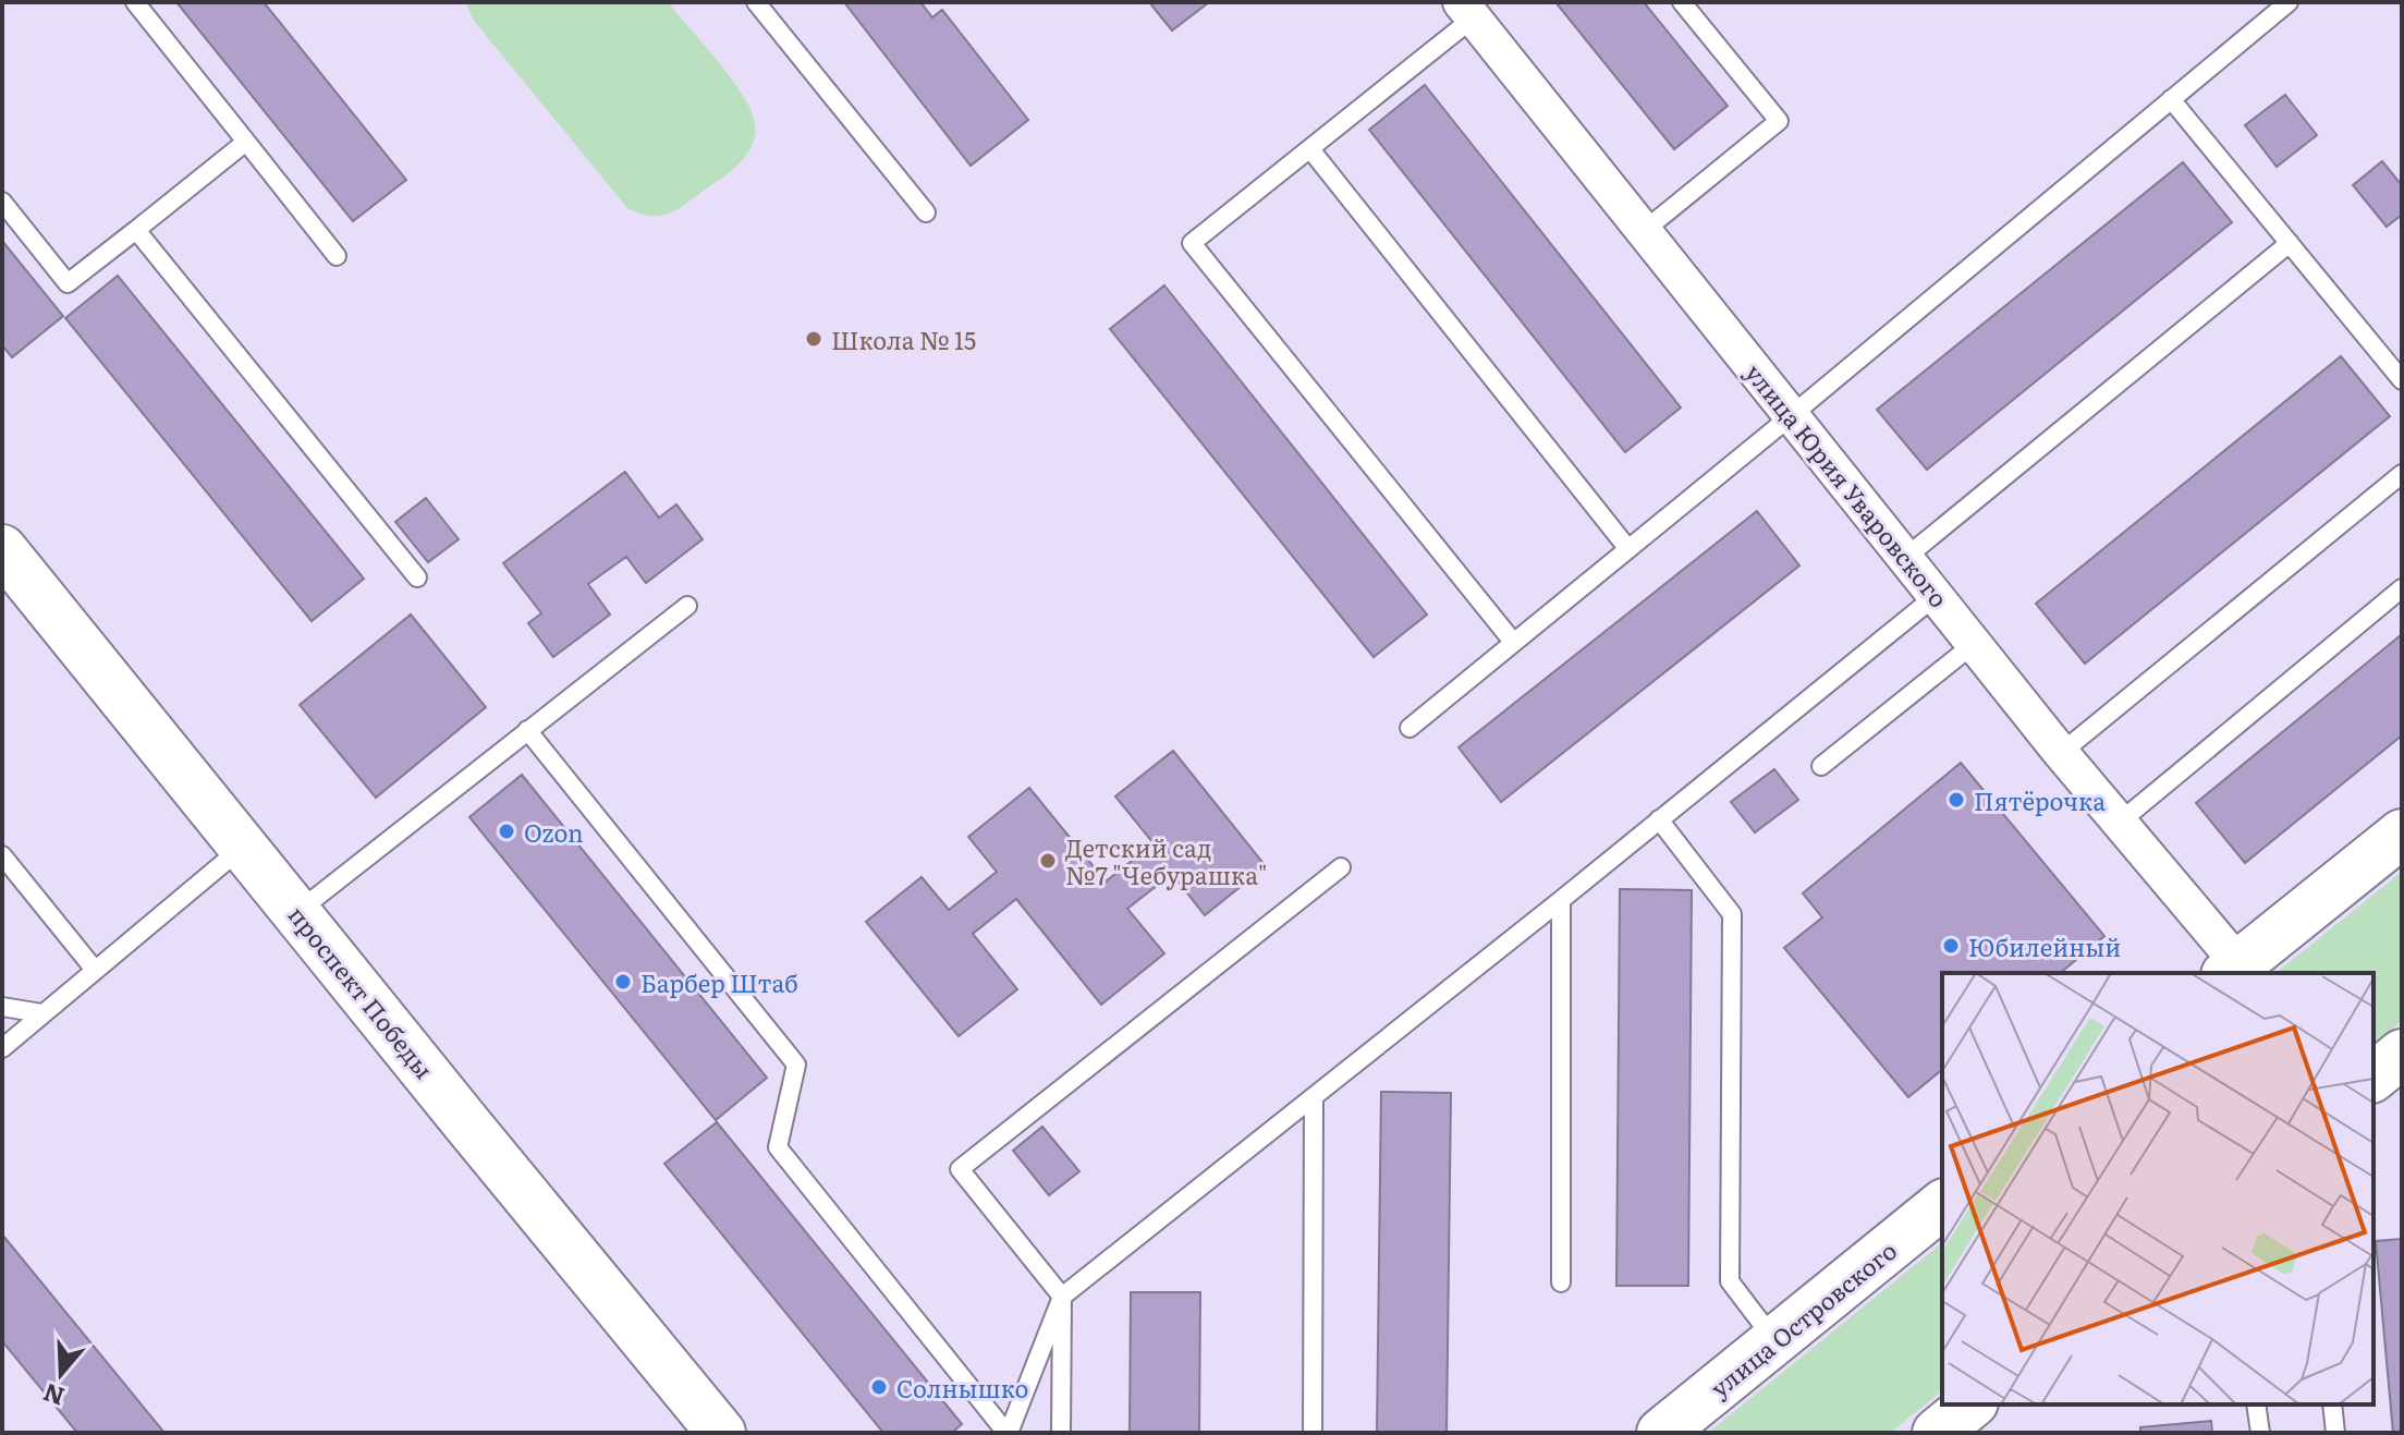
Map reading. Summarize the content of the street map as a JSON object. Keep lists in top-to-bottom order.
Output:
{
  "streets": {
    "main road": ["проспект Победы", "улица Островского"],
    "street": ["улица Юрия Уваровского"]
  },
  "places": [
    "Школа № 15",
    "Пятёрочка",
    "Ozon",
    "Детский сад №7 \"Чебурашка\"",
    "Юбилейный",
    "Барбер Штаб",
    "Солнышко"
  ],
  "north": "bottom"
}
